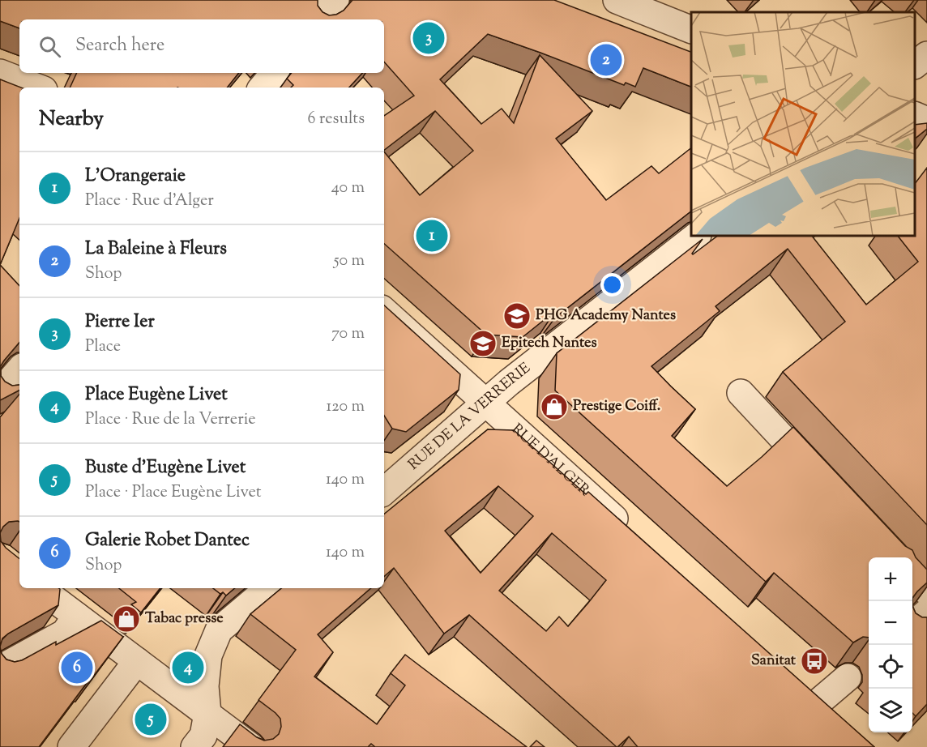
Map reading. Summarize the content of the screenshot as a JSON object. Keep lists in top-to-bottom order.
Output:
{
  "streets": {
    "street": ["RUE DE LA VERRERIE", "RUE D'ALGER"]
  },
  "crossings": [
    ["RUE DE LA VERRERIE", "RUE D'ALGER"]
  ],
  "places": {
    "school or university": ["PHG Academy Nantes", "Epitech Nantes"],
    "shop": ["Prestige Coiff.", "Tabac presse"],
    "bus stop": ["Sanitat"]
  },
  "page": {
    "search": "Search here",
    "pins": [
      "3",
      "2",
      "1",
      "4",
      "6",
      "5"
    ],
    "heading": ["Nearby", "6 results"],
    "list": [
      {
        "mark": "1",
        "name": "L'Orangeraie",
        "note": "Place · Rue d'Alger",
        "value": "40 m"
      },
      {
        "mark": "2",
        "name": "La Baleine à Fleurs",
        "note": "Shop",
        "value": "50 m"
      },
      {
        "mark": "3",
        "name": "Pierre Ier",
        "note": "Place",
        "value": "70 m"
      },
      {
        "mark": "4",
        "name": "Place Eugène Livet",
        "note": "Place · Rue de la Verrerie",
        "value": "120 m"
      },
      {
        "mark": "5",
        "name": "Buste d'Eugène Livet",
        "note": "Place · Place Eugène Livet",
        "value": "140 m"
      },
      {
        "mark": "6",
        "name": "Galerie Robet Dantec",
        "note": "Shop",
        "value": "140 m"
      }
    ],
    "map_buttons": ["+", "−"]
  }
}
